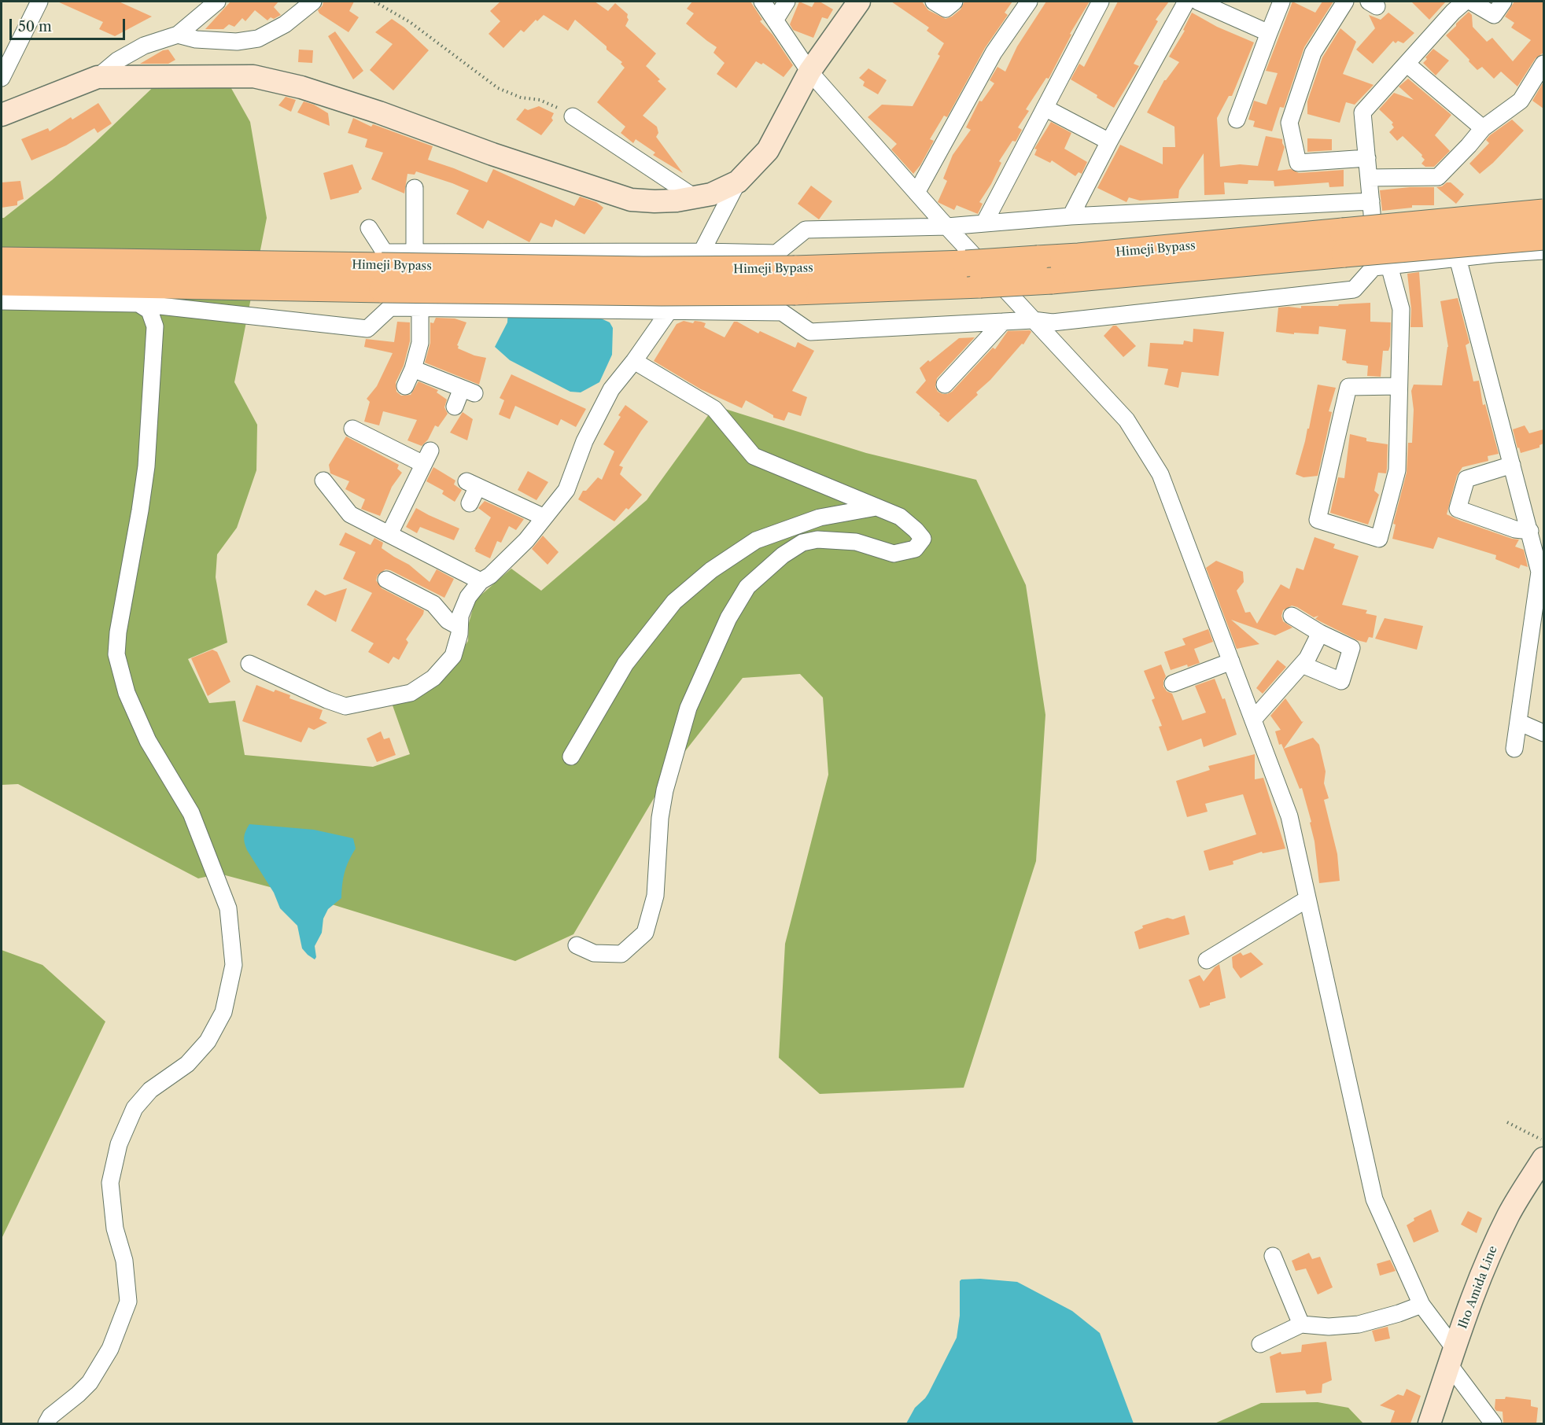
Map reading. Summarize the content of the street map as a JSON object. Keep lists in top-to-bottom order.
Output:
{
  "streets": {
    "highway": ["Himeji Bypass"],
    "street": ["Iho Amida Line"]
  },
  "scale_bar": "50 m"
}
